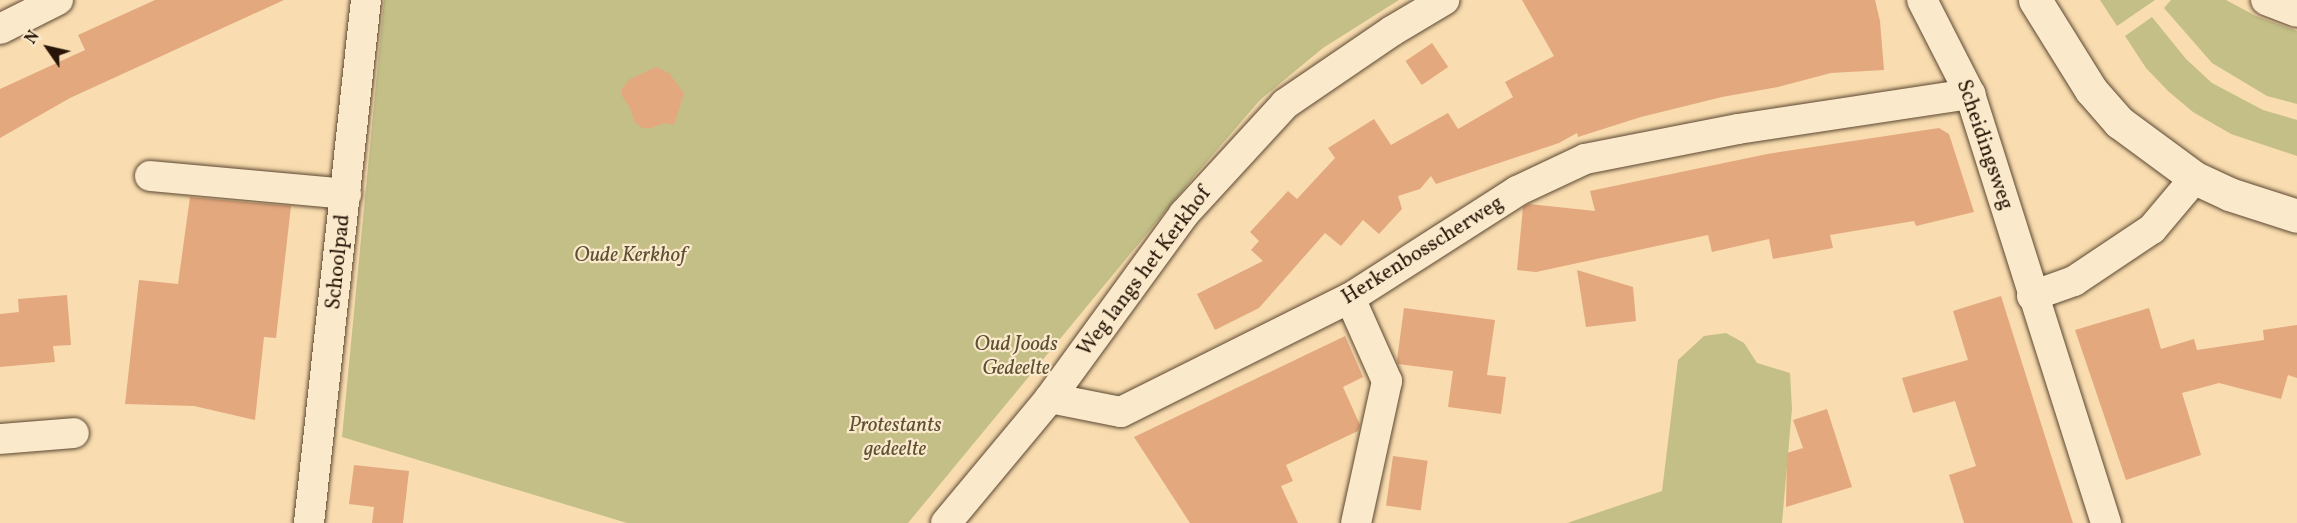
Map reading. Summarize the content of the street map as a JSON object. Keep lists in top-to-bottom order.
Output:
{
  "streets": {
    "street": [
      "Scheidingsweg",
      "Herkenbosscherweg",
      "Schoolpad",
      "Weg langs het Kerkhof"
    ]
  },
  "crossings": [
    ["Scheidingsweg", "Herkenbosscherweg"],
    ["Herkenbosscherweg", "Weg langs het Kerkhof"]
  ],
  "parks": ["Oude Kerkhof", "Oud Joods Gedeelte", "Protestants gedeelte"],
  "north": "top left"
}
